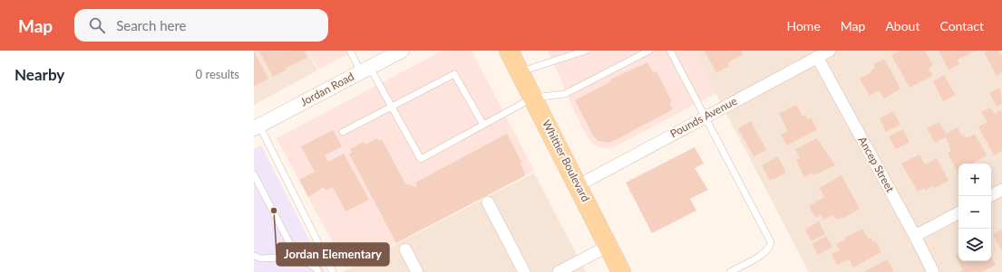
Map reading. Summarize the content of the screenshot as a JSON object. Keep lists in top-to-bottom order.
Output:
{
  "streets": {
    "main road": ["Whittier Boulevard"],
    "street": ["Jordan Road", "Pounds Avenue", "Ancep Street"]
  },
  "crossings": [
    ["Pounds Avenue", "Whittier Boulevard"],
    ["Pounds Avenue", "Ancep Street"]
  ],
  "places": ["Jordan Elementary"],
  "page": {
    "header": "Map",
    "search": "Search here",
    "nav": [
      "Home",
      "Map",
      "About",
      "Contact"
    ],
    "heading": ["Nearby", "0 results"],
    "map_buttons": ["+", "−"]
  }
}
